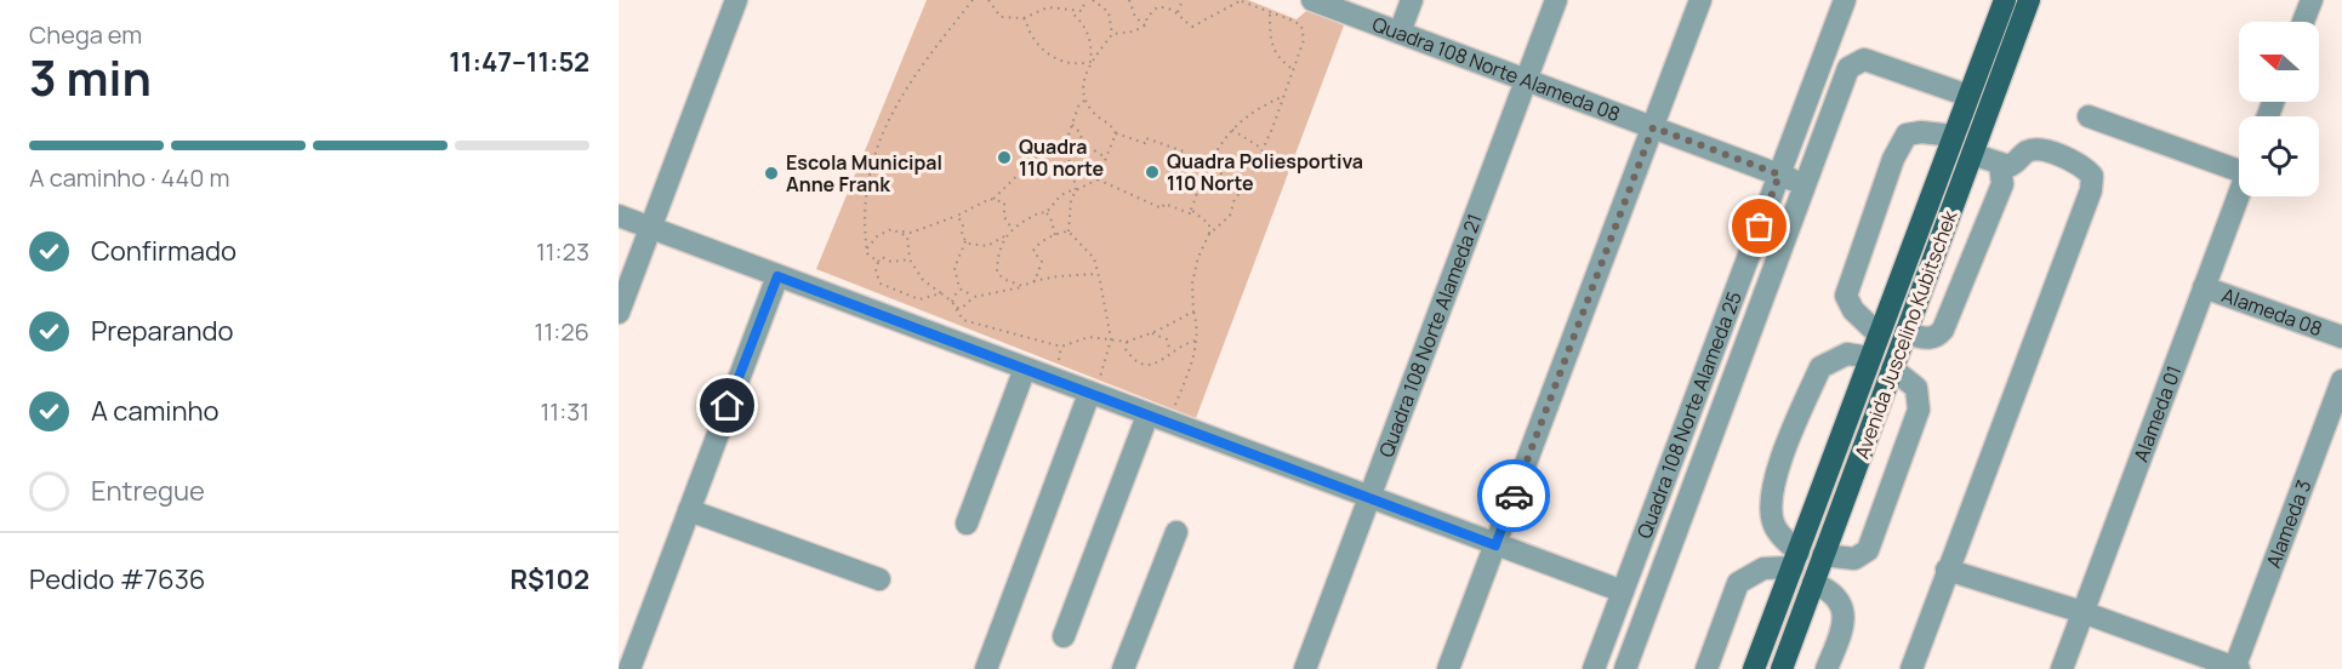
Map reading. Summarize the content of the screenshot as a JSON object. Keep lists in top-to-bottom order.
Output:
{
  "streets": {
    "main road": ["Avenida Juscelino Kubitschek"],
    "street": [
      "Quadra 108 Norte Alameda 08",
      "Alameda 08",
      "Quadra 108 Norte Alameda 21",
      "Alameda 01",
      "Quadra 108 Norte Alameda 25",
      "Alameda 3"
    ]
  },
  "crossings": [
    ["Quadra 108 Norte Alameda 08", "Quadra 108 Norte Alameda 21"],
    ["Quadra 108 Norte Alameda 08", "Quadra 108 Norte Alameda 25"],
    ["Alameda 08", "Alameda 01"]
  ],
  "places": ["Quadra 110 norte", "Quadra Poliesportiva 110 Norte", "Escola Municipal Anne Frank"],
  "north": "left",
  "page": {
    "heading": ["3 min", "Chega em", "11:47–11:52"],
    "panel": ["Pedido #7636", "R$102"],
    "bar": "A caminho · 440 m",
    "list": [
      ["Confirmado", "11:23"],
      ["Preparando", "11:26"],
      ["A caminho", "11:31"],
      "Entregue"
    ]
  }
}
